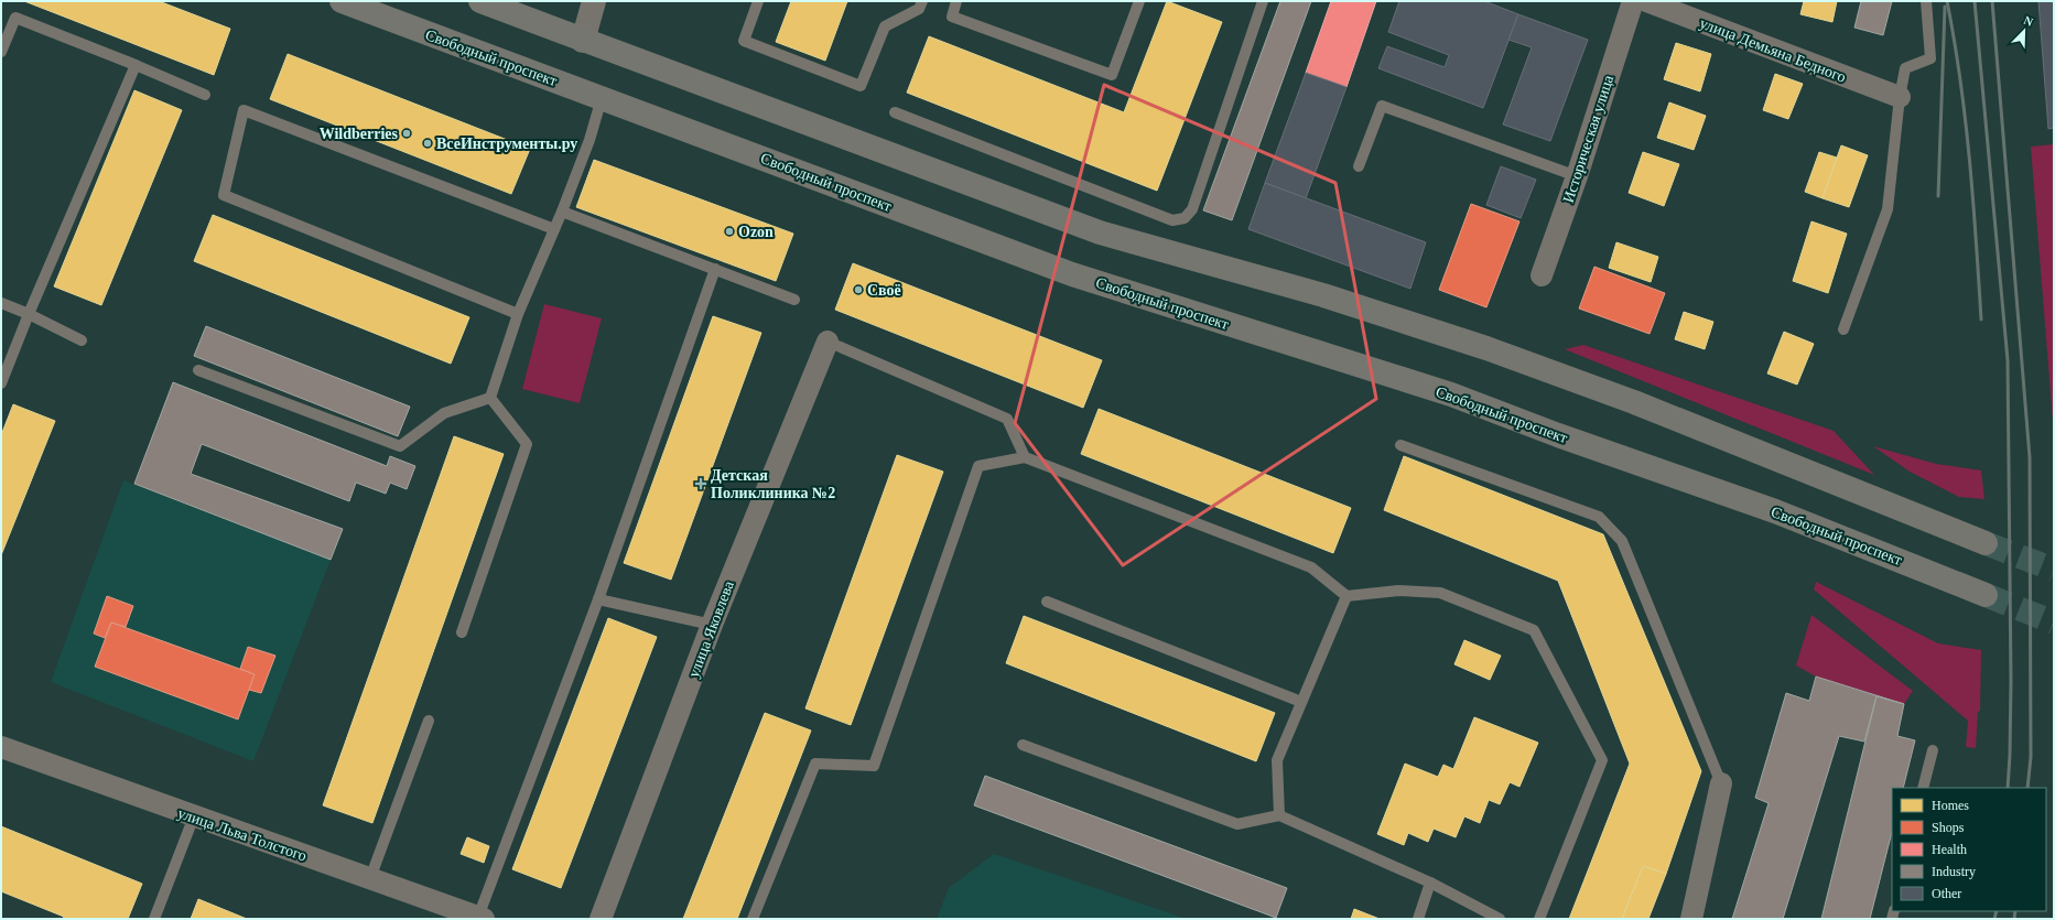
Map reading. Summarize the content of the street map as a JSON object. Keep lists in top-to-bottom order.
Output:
{
  "streets": {
    "main road": ["Свободный проспект"],
    "street": [
      "улица Демьяна Бедного",
      "Историческая улица",
      "улица Яковлева",
      "улица Льва Толстого"
    ]
  },
  "places": {
    "other": [
      "Wildberries",
      "ВсеИнструменты.ру",
      "Ozon",
      "Своё"
    ],
    "health": ["Детская Поликлиника №2"]
  },
  "legend": [
    "Homes",
    "Shops",
    "Health",
    "Industry",
    "Other"
  ],
  "north": "top right"
}
